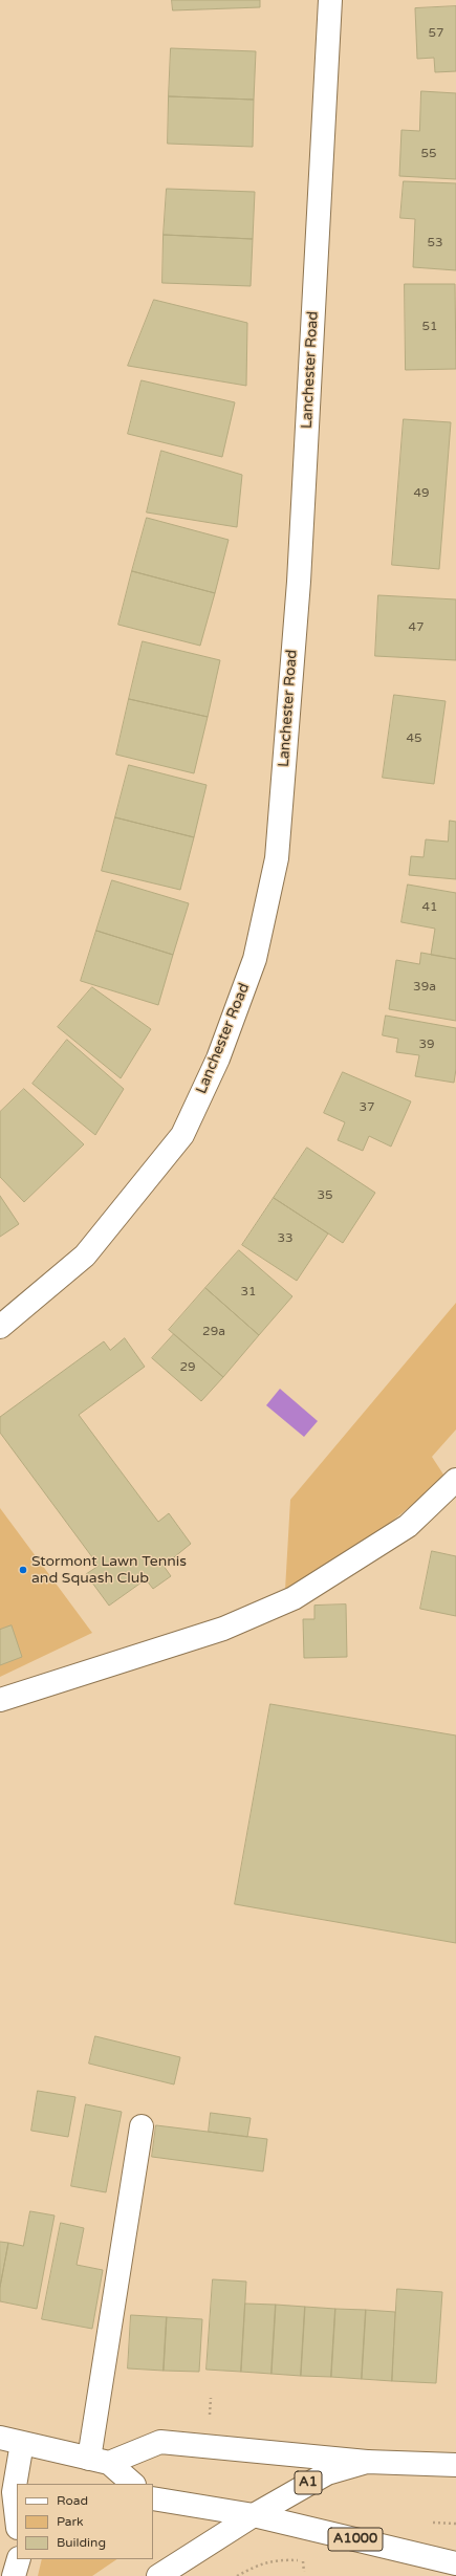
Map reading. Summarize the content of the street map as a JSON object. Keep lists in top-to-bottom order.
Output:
{
  "streets": {
    "main road": ["Lanchester Road", "A1", "A1000"]
  },
  "crossings": [
    ["A1", "A1000"]
  ],
  "places": ["Stormont Lawn Tennis and Squash Club"],
  "house_numbers": [
    "57",
    "55",
    "53",
    "51",
    "49",
    "47",
    "45",
    "41",
    "39a",
    "39",
    "37",
    "35",
    "33",
    "31",
    "29a",
    "29"
  ],
  "legend": ["Road", "Park", "Building"]
}
